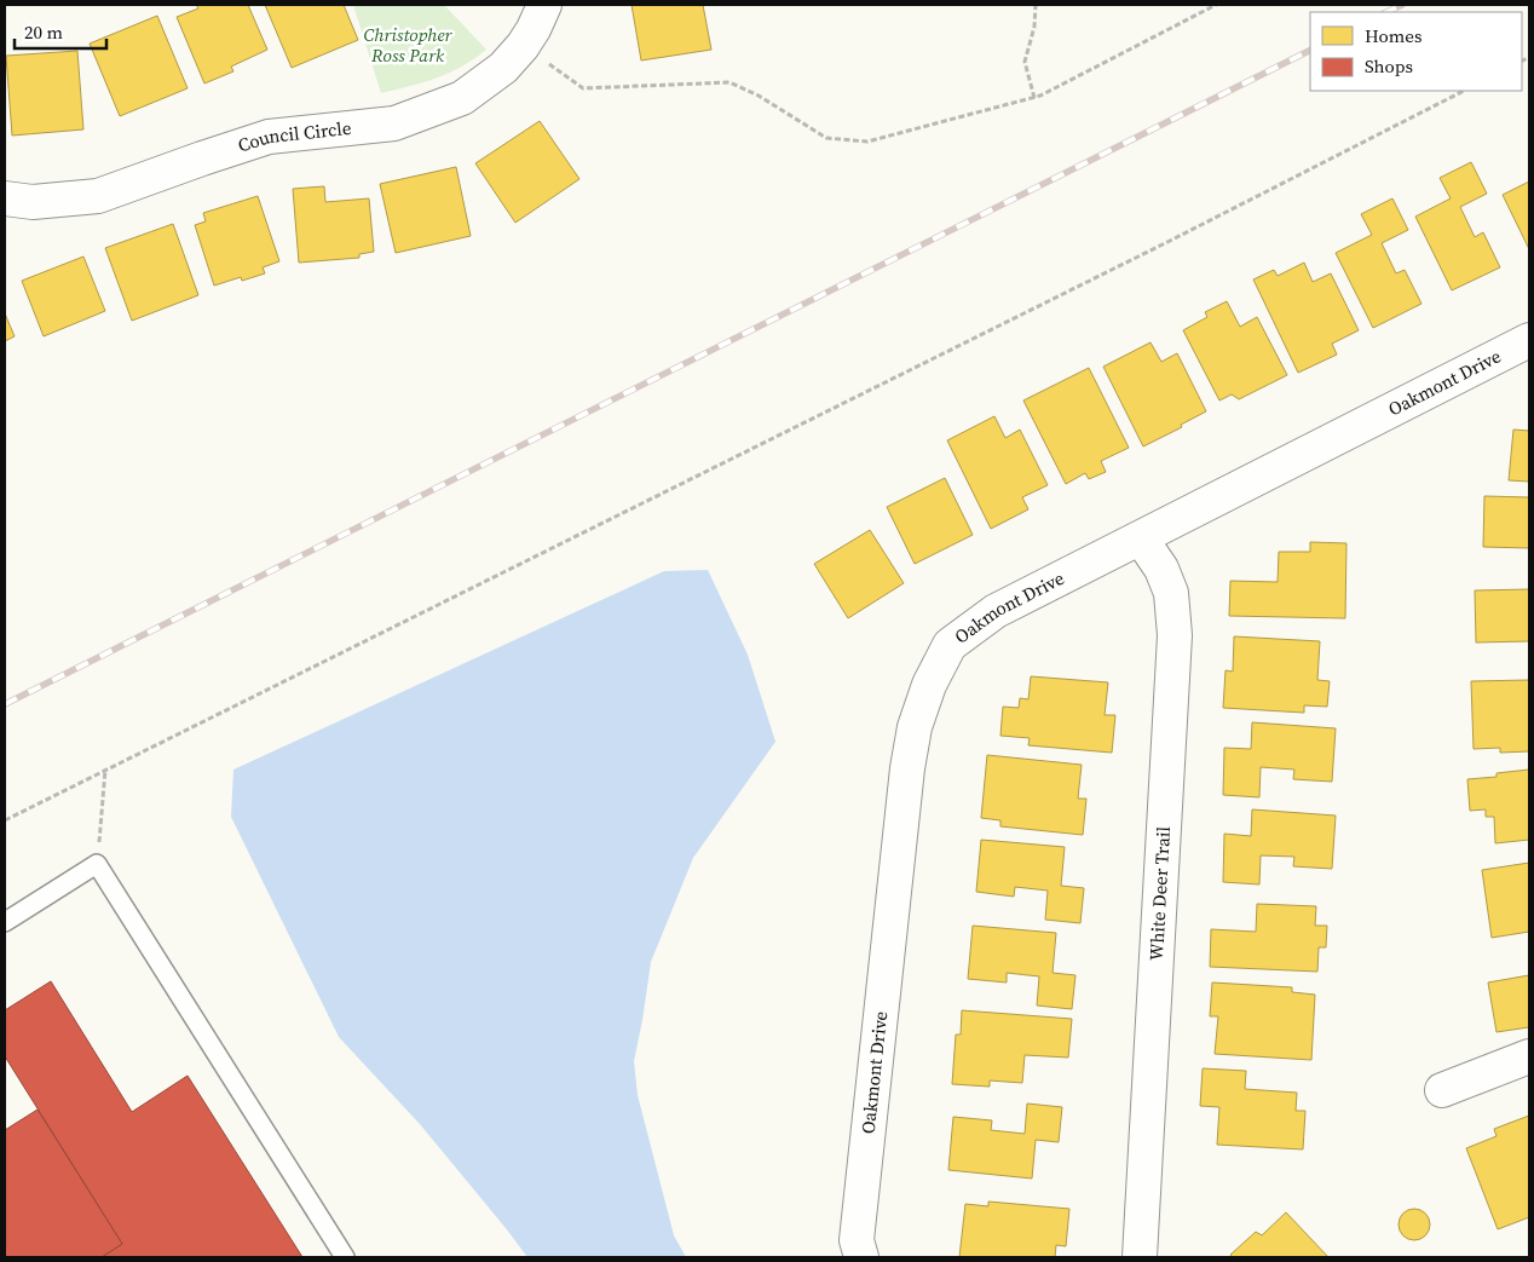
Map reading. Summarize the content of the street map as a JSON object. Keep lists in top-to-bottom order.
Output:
{
  "streets": {
    "street": ["Council Circle", "Oakmont Drive", "White Deer Trail"]
  },
  "crossings": [
    ["Oakmont Drive", "White Deer Trail"]
  ],
  "parks": ["Christopher Ross Park"],
  "legend": ["Homes", "Shops"],
  "scale_bar": "20 m"
}
